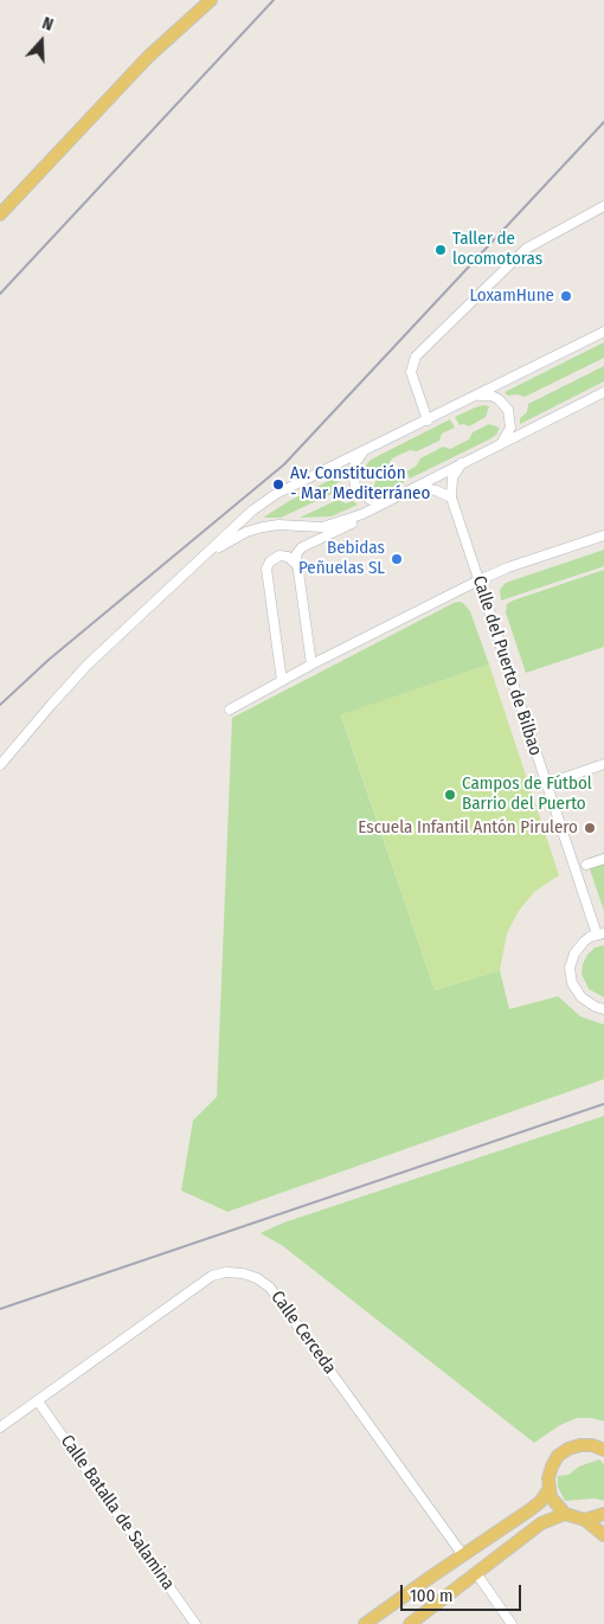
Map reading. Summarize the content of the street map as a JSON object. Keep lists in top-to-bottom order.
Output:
{
  "streets": {
    "street": ["Calle del Puerto de Bilbao", "Calle Cerceda", "Calle Batalla de Salamina"]
  },
  "crossings": [
    ["Calle Cerceda", "Calle Batalla de Salamina"]
  ],
  "places": [
    "Taller de locomotoras",
    "LoxamHune",
    "Av. Constitución - Mar Mediterráneo",
    "Bebidas Peñuelas SL",
    "Campos de Fútbol Barrio del Puerto",
    "Escuela Infantil Antón Pirulero"
  ],
  "scale_bar": "100 m",
  "north": "top"
}
